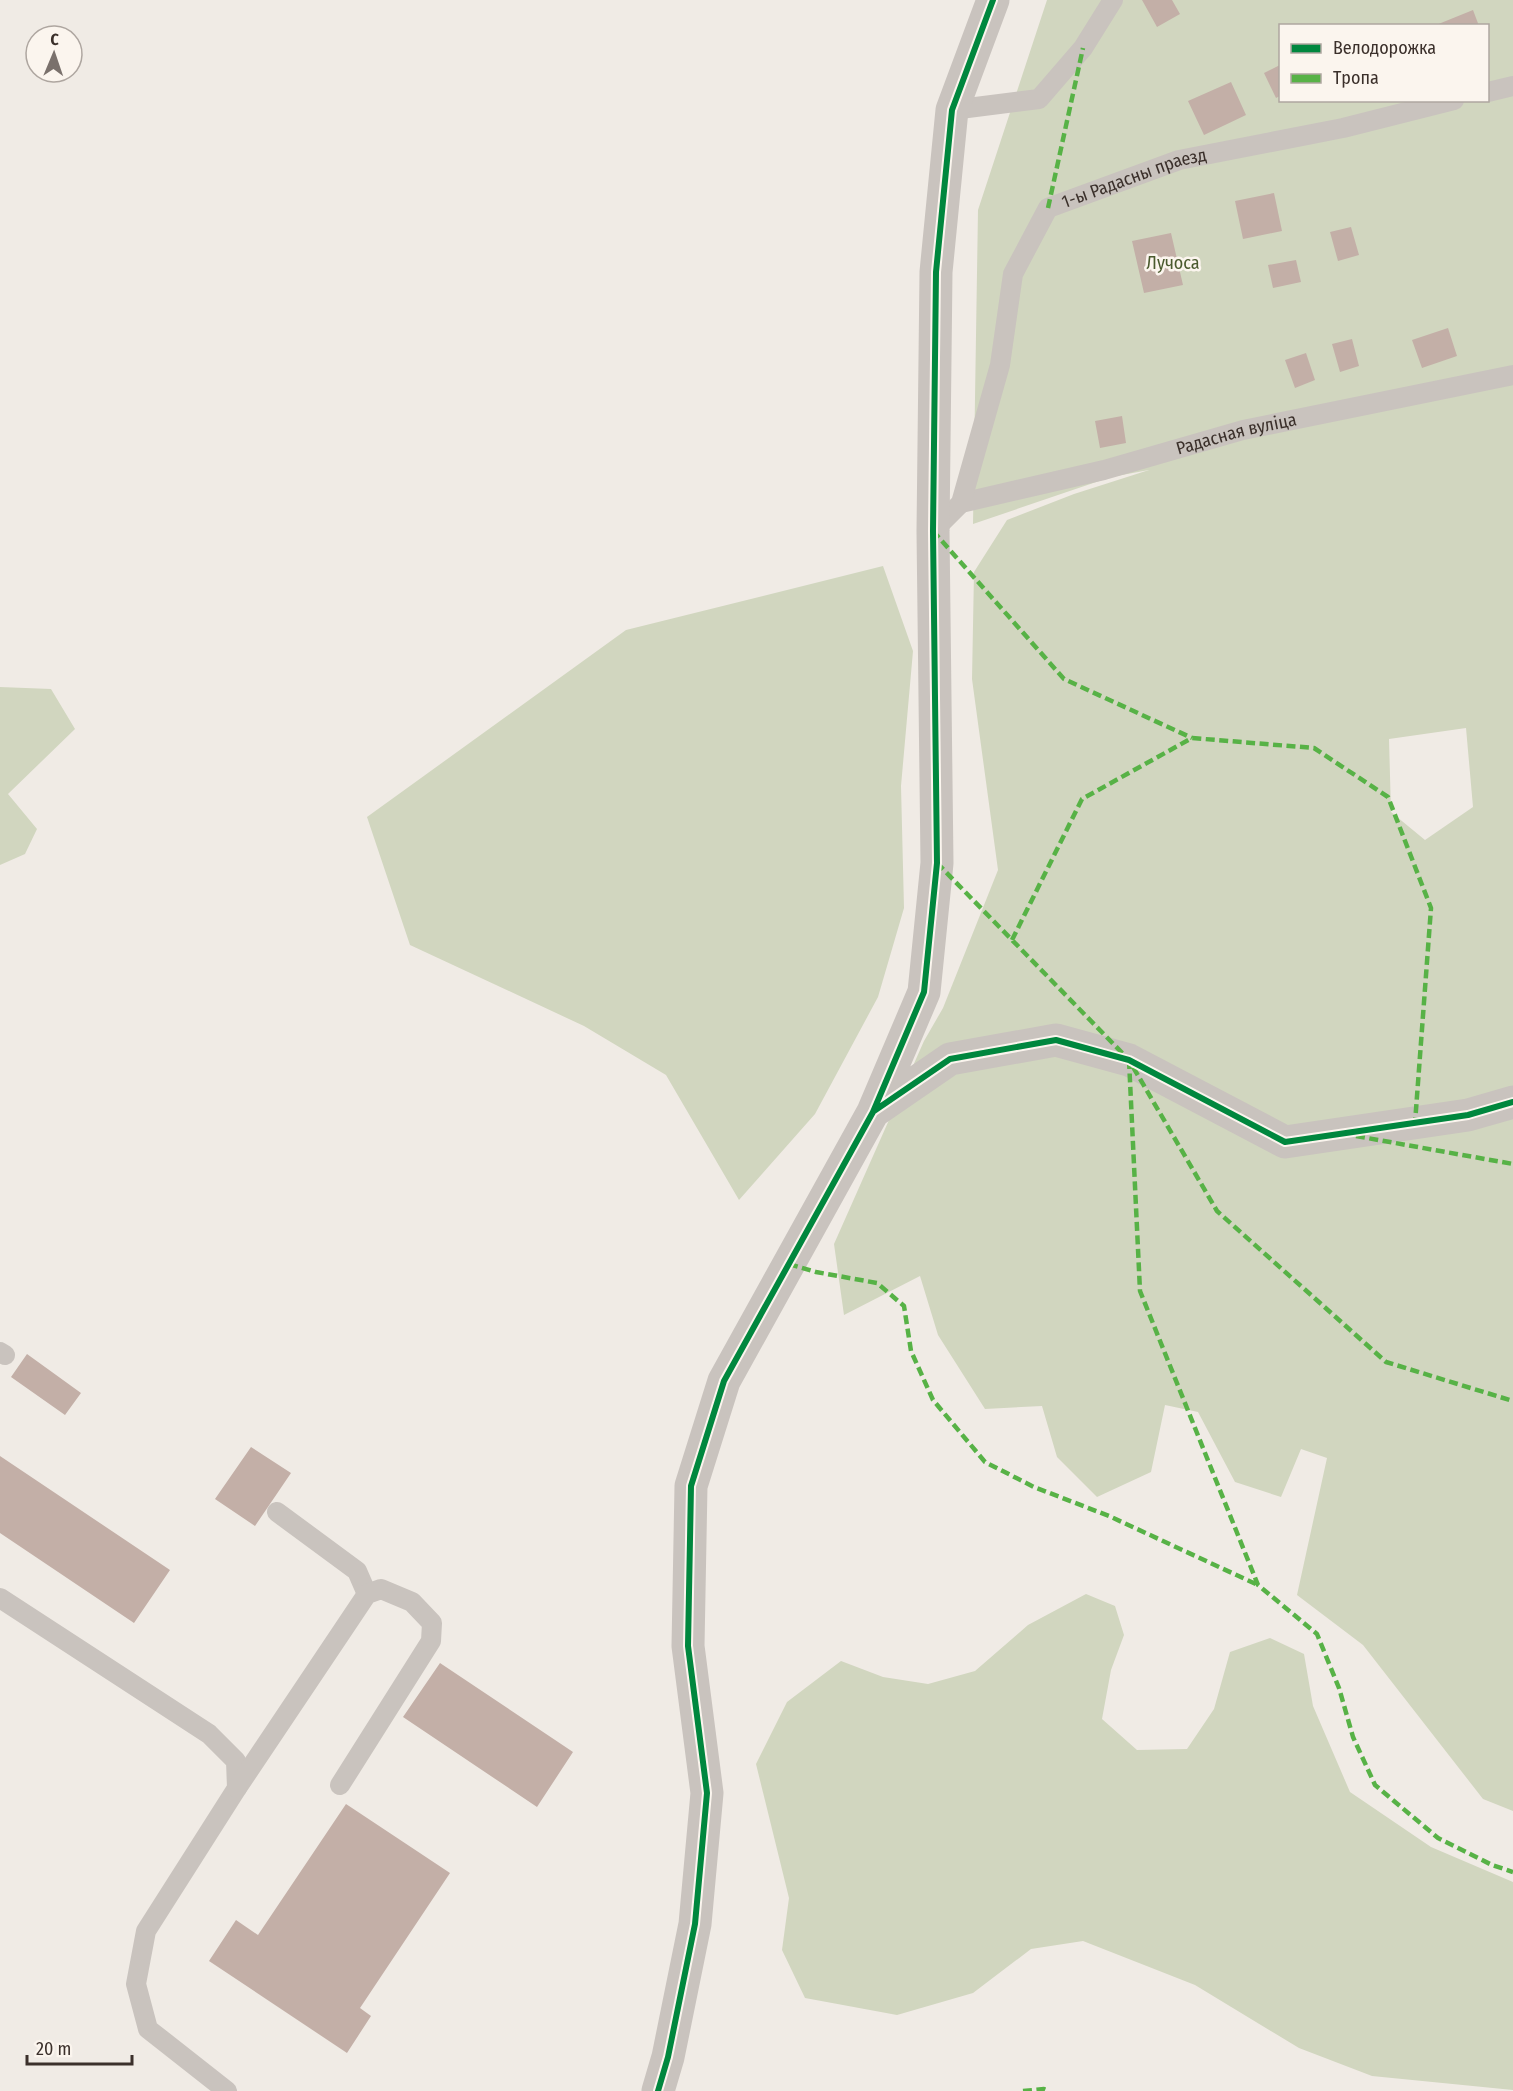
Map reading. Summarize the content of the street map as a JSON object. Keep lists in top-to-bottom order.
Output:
{
  "streets": {
    "lane": ["1-ы Радасны праезд", "Радасная вуліца"]
  },
  "crossings": [
    ["1-ы Радасны праезд", "Радасная вуліца"]
  ],
  "parks": ["Лучоса"],
  "legend": ["Велодорожка", "Тропа"],
  "scale_bar": "20 m",
  "north": "top"
}
